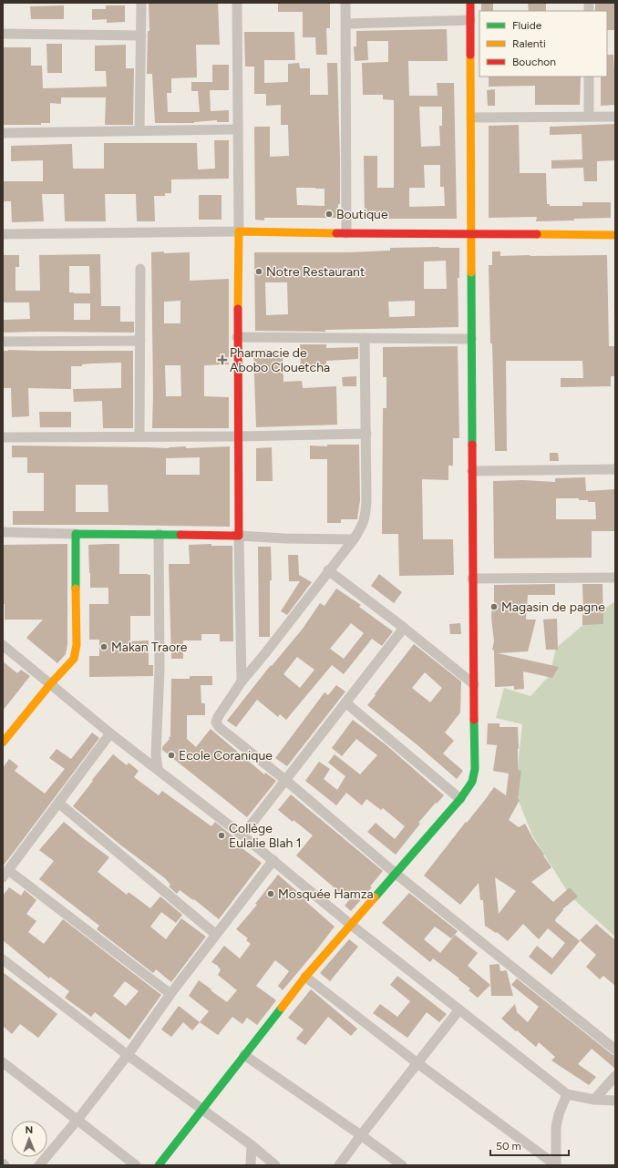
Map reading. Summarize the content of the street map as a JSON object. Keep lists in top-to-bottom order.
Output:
{
  "places": {
    "other": [
      "Boutique",
      "Notre Restaurant",
      "Magasin de pagne",
      "Makan Traore",
      "Ecole Coranique",
      "Collège Eulalie Blah 1",
      "Mosquée Hamza"
    ],
    "health": ["Pharmacie de Abobo Clouetcha"]
  },
  "legend": ["Fluide", "Ralenti", "Bouchon"],
  "scale_bar": "50 m",
  "north": "top"
}
